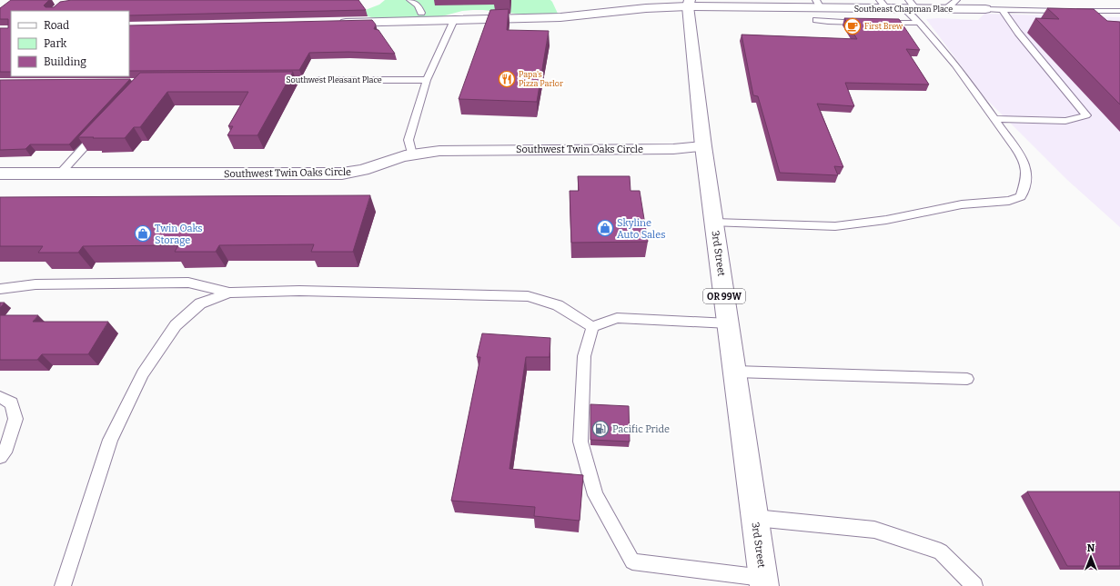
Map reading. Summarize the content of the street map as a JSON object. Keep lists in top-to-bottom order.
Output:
{
  "streets": {
    "main road": [
      "Southeast Chapman Place",
      "Southwest Twin Oaks Circle",
      "3rd Street",
      "OR 99W"
    ],
    "lane": ["Southwest Pleasant Place"]
  },
  "crossings": [
    ["Southeast Chapman Place", "3rd Street"],
    ["Southwest Twin Oaks Circle", "3rd Street"]
  ],
  "places": {
    "cafe": ["First Brew"],
    "restaurant": ["Papa's Pizza Parlor"],
    "shop": ["Skyline Auto Sales", "Twin Oaks Storage"],
    "fuel station": ["Pacific Pride"]
  },
  "legend": ["Road", "Park", "Building"],
  "north": "top"
}
